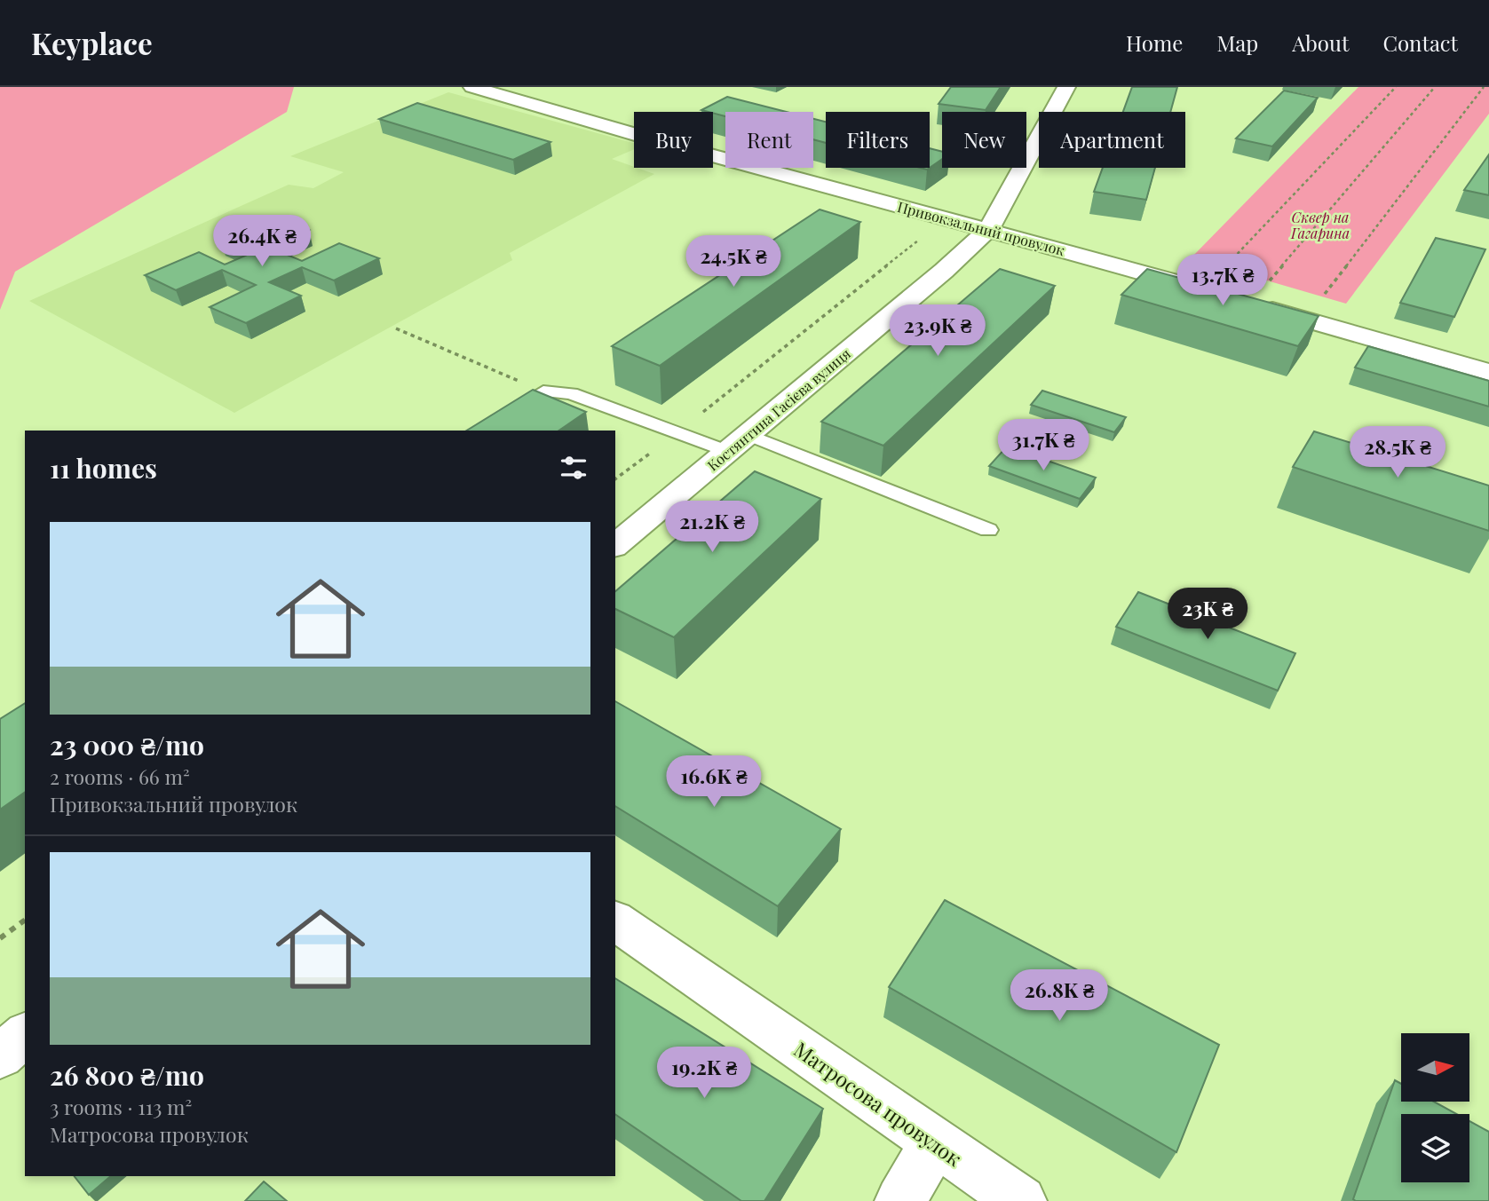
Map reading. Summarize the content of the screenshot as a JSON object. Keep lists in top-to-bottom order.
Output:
{
  "streets": {
    "street": ["Привокзальний провулок", "Костянтина Гасієва вулиця", "Матросова провулок"]
  },
  "crossings": [
    ["Привокзальний провулок", "Костянтина Гасієва вулиця"]
  ],
  "parks": ["Сквер на Гагарина"],
  "north": "right",
  "page": {
    "header": "Keyplace",
    "nav": [
      "Home",
      "Map",
      "About",
      "Contact"
    ],
    "chip": [
      "Buy",
      "Rent",
      "Filters",
      "New",
      "Apartment"
    ],
    "price": [
      "26.4K ₴",
      "24.5K ₴",
      "13.7K ₴",
      "23.9K ₴",
      "31.7K ₴",
      "28.5K ₴",
      "21.2K ₴",
      "23K ₴",
      "16.6K ₴",
      "26.8K ₴",
      "19.2K ₴"
    ],
    "heading": "11 homes",
    "list": [
      {
        "name": "23 000 ₴/mo",
        "note": "2 rooms · 66 m² · Привокзальний провулок"
      },
      {
        "name": "26 800 ₴/mo",
        "note": "3 rooms · 113 m² · Матросова провулок"
      }
    ]
  }
}
